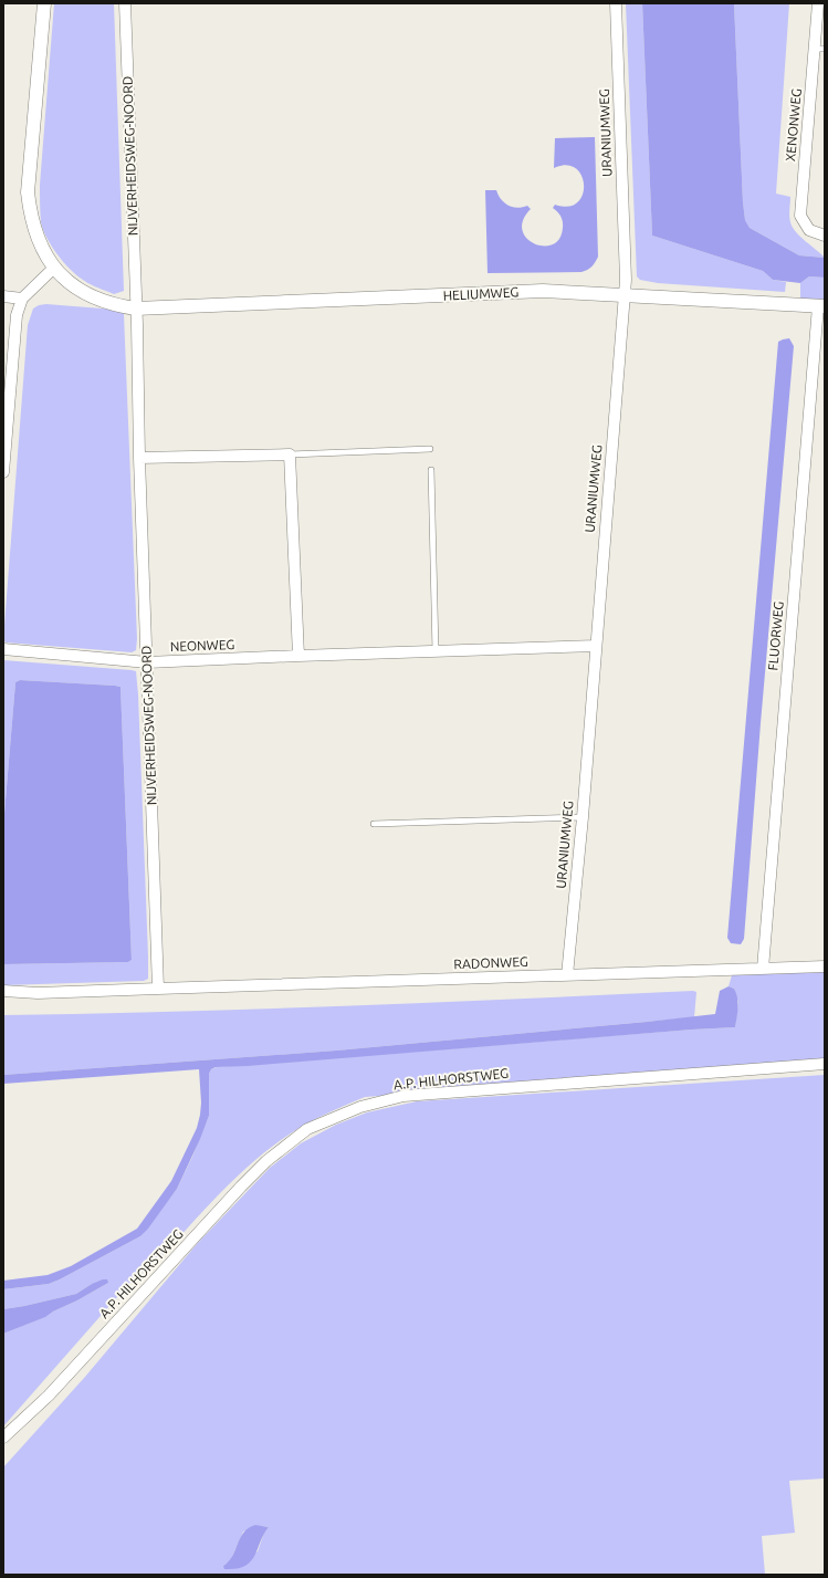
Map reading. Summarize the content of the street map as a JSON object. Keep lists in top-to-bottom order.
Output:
{
  "streets": {
    "street": [
      "XENONWEG",
      "URANIUMWEG",
      "NIJVERHEIDSWEG-NOORD",
      "HELIUMWEG",
      "FLUORWEG",
      "NEONWEG",
      "RADONWEG",
      "A.P. HILHORSTWEG"
    ]
  },
  "crossings": [
    ["URANIUMWEG", "HELIUMWEG"],
    ["URANIUMWEG", "NEONWEG"],
    ["URANIUMWEG", "RADONWEG"],
    ["NIJVERHEIDSWEG-NOORD", "HELIUMWEG"],
    ["NIJVERHEIDSWEG-NOORD", "NEONWEG"],
    ["NIJVERHEIDSWEG-NOORD", "RADONWEG"],
    ["HELIUMWEG", "FLUORWEG"],
    ["FLUORWEG", "RADONWEG"]
  ]
}
